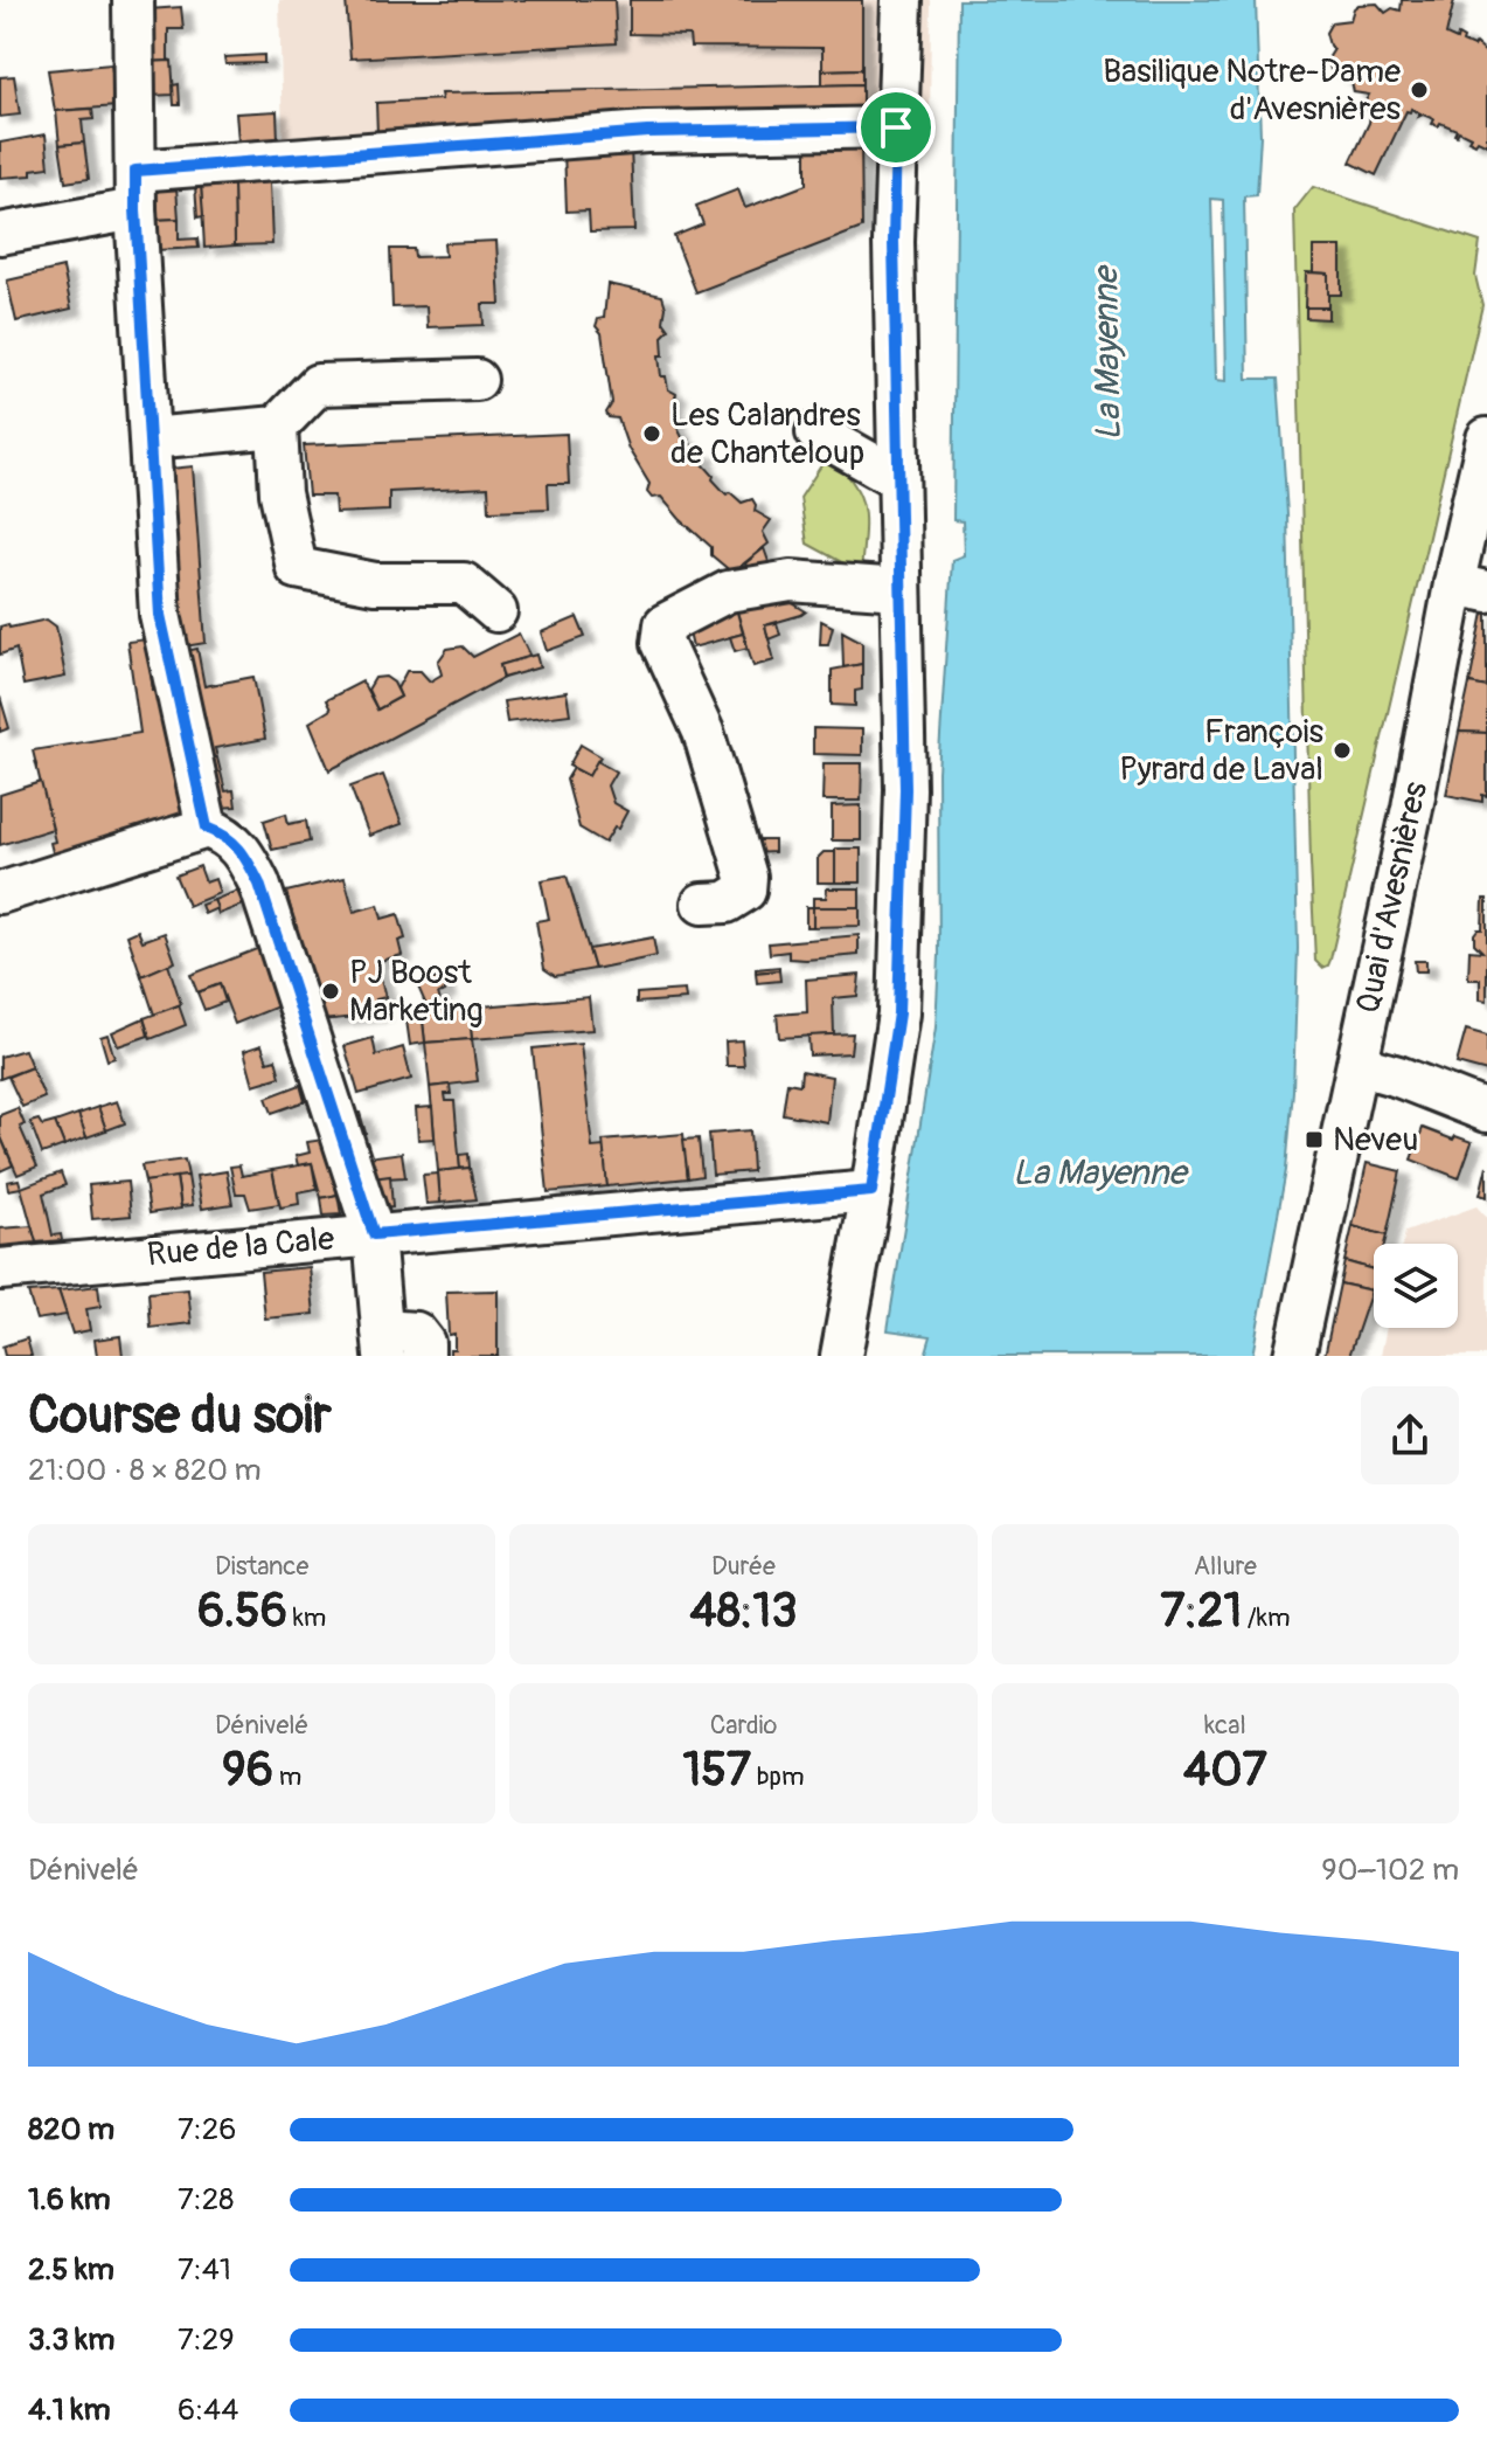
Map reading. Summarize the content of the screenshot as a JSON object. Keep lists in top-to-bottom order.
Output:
{
  "streets": {
    "street": ["Quai d'Avesnières", "Rue de la Cale"]
  },
  "water": ["La Mayenne"],
  "places": {
    "other": [
      "Basilique Notre-Dame d'Avesnières",
      "Les Calandres de Chanteloup",
      "François Pyrard de Laval",
      "PJ Boost Marketing"
    ],
    "transit": ["Neveu"]
  },
  "page": {
    "heading": ["Course du soir", "21:00 · 8 × 820 m"],
    "stats": [
      ["Distance", "6.56 km"],
      ["Durée", "48:13"],
      ["Allure", "7:21 /km"],
      ["Dénivelé", "96 m"],
      ["Cardio", "157 bpm"],
      ["kcal", "407"]
    ],
    "chart": ["Dénivelé", "90–102 m"],
    "list": [
      {
        "name": "820 m",
        "note": "7:26"
      },
      {
        "name": "1.6 km",
        "note": "7:28"
      },
      {
        "name": "2.5 km",
        "note": "7:41"
      },
      {
        "name": "3.3 km",
        "note": "7:29"
      },
      {
        "name": "4.1 km",
        "note": "6:44"
      }
    ]
  }
}
